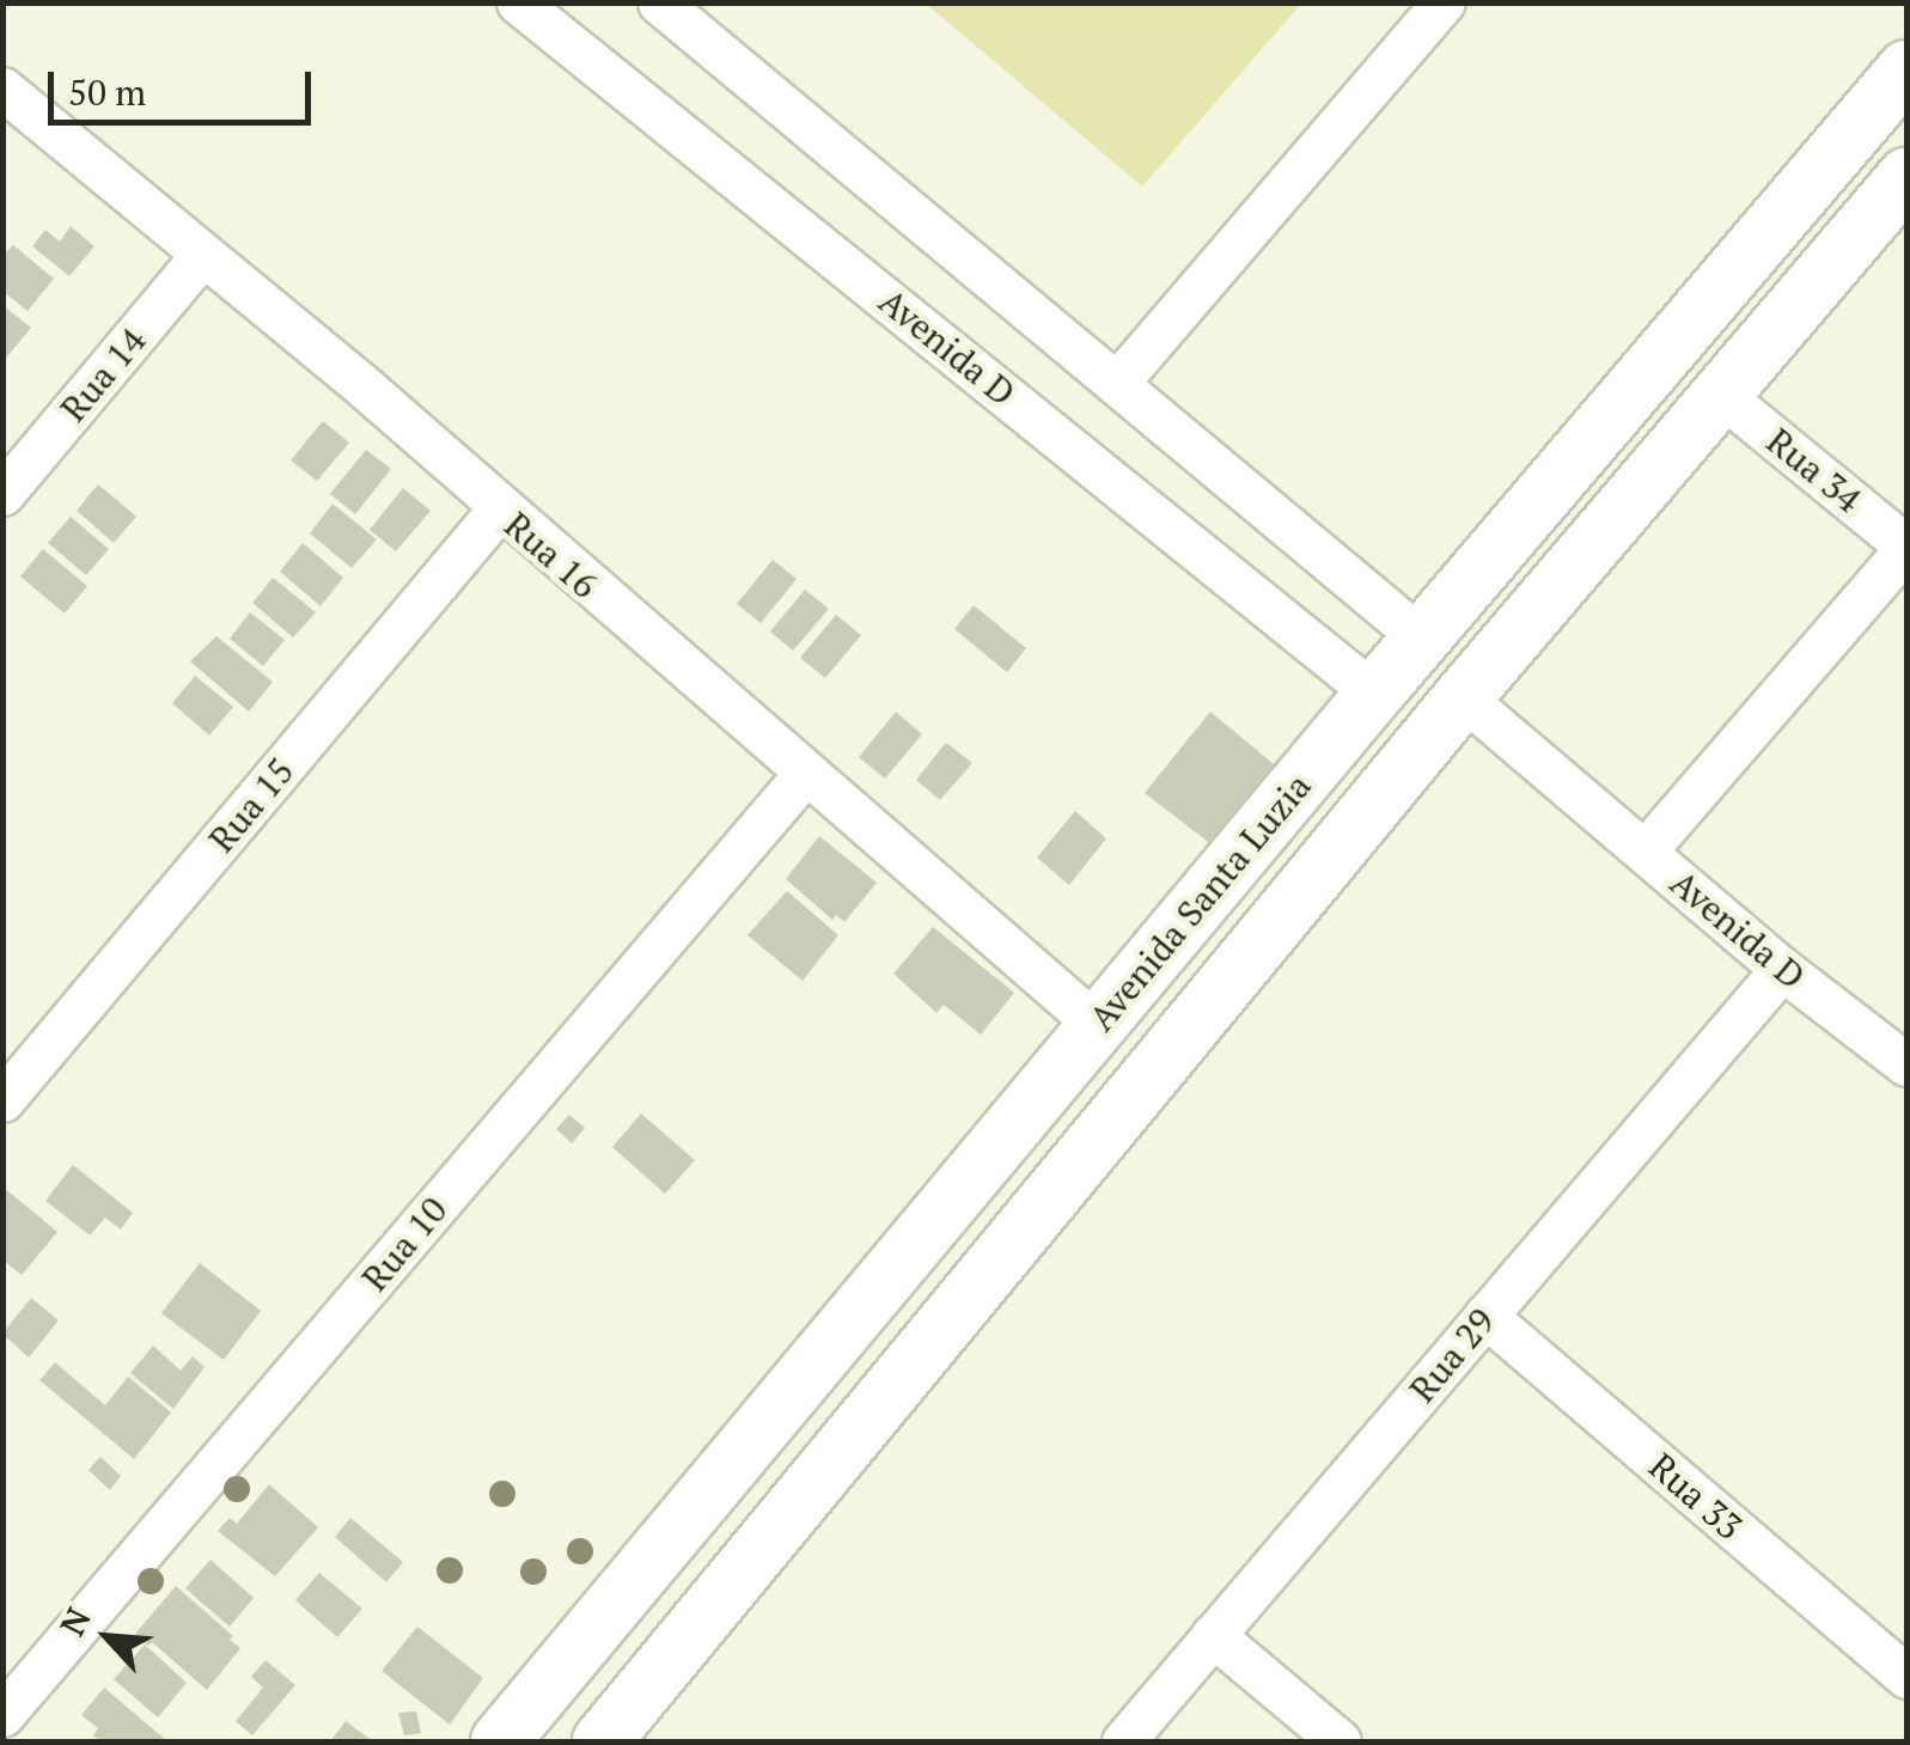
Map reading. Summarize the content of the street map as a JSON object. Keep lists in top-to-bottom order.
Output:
{
  "streets": {
    "street": [
      "Avenida D",
      "Rua 14",
      "Rua 34",
      "Rua 16",
      "Rua 15",
      "Avenida Santa Luzia",
      "Rua 10",
      "Rua 29",
      "Rua 33"
    ]
  },
  "crossings": [
    ["Avenida D", "Avenida Santa Luzia"],
    ["Avenida D", "Rua 29"],
    ["Rua 14", "Rua 16"],
    ["Rua 34", "Avenida Santa Luzia"],
    ["Rua 16", "Rua 15"],
    ["Rua 16", "Avenida Santa Luzia"],
    ["Rua 16", "Rua 10"],
    ["Rua 29", "Rua 33"]
  ],
  "scale_bar": "50 m",
  "north": "top left"
}
